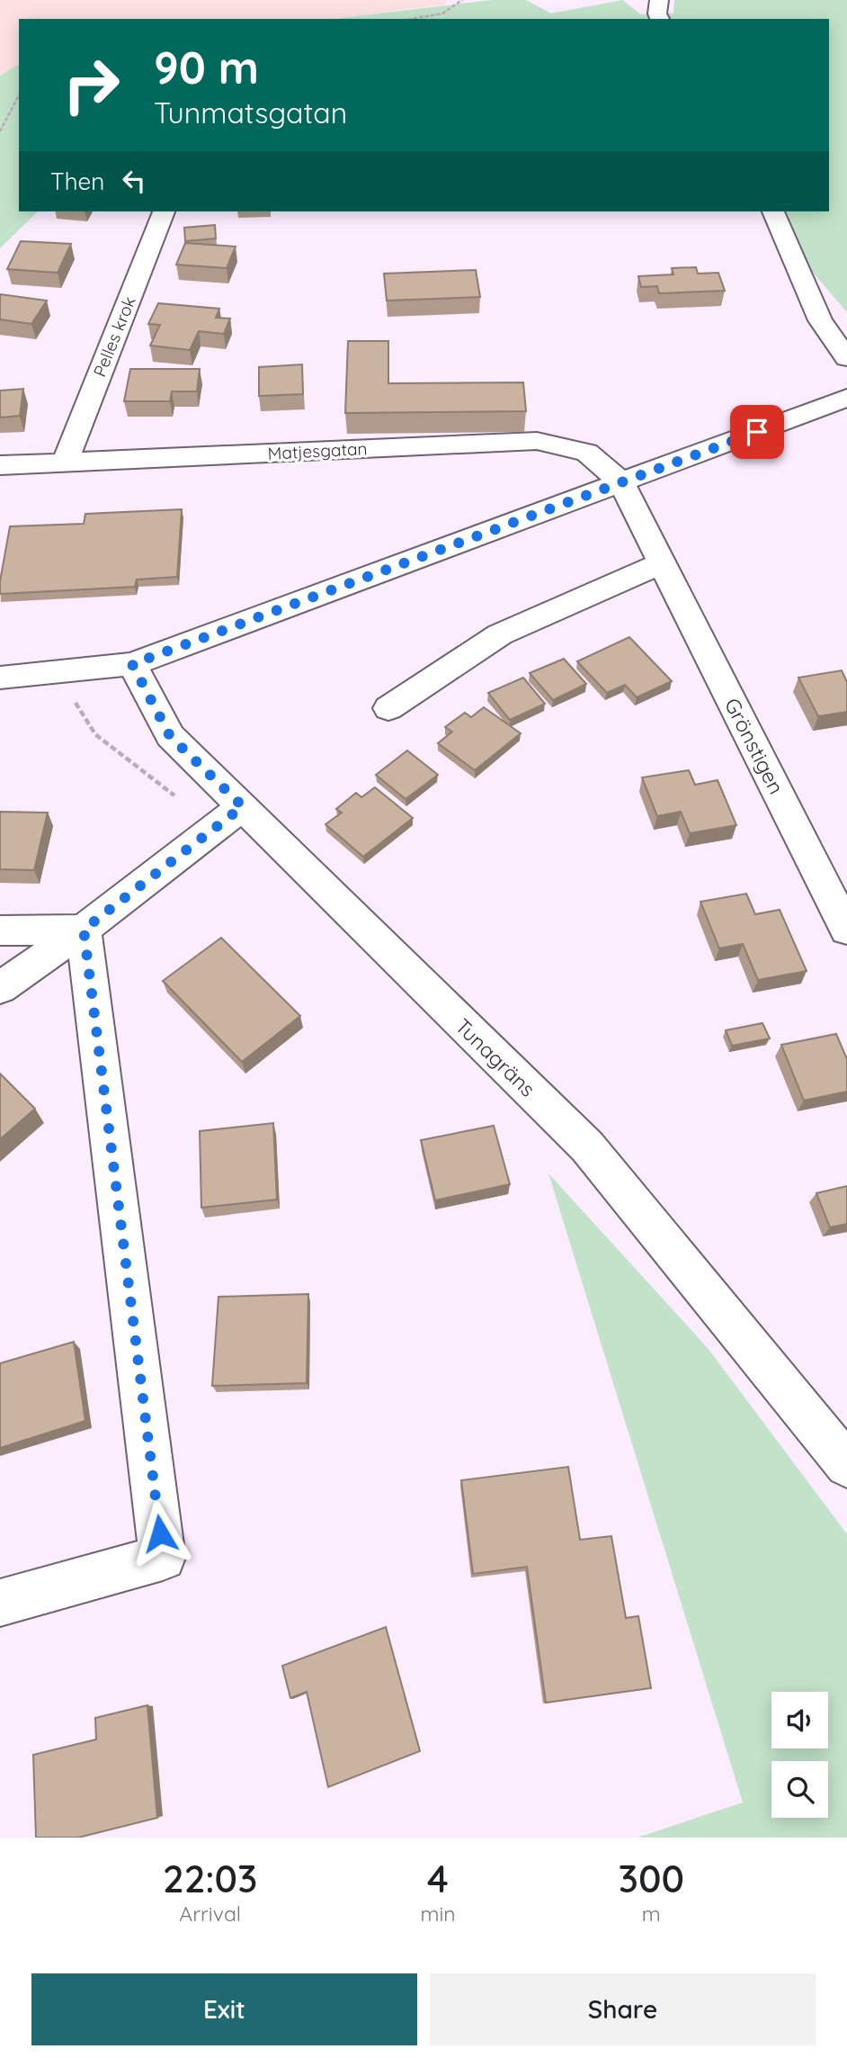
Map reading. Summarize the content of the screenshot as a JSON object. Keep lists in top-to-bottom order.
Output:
{
  "streets": {
    "street": [
      "Pelles krok",
      "Matjesgatan",
      "Grönstigen",
      "Tunagräns"
    ]
  },
  "crossings": [
    ["Pelles krok", "Matjesgatan"],
    ["Matjesgatan", "Grönstigen"]
  ],
  "page": {
    "turn": ["90 m", "Tunmatsgatan"],
    "then": "Then",
    "eta": [
      "22:03",
      "Arrival",
      "4",
      "min",
      "300",
      "m"
    ],
    "buttons": ["Exit", "Share"]
  }
}
